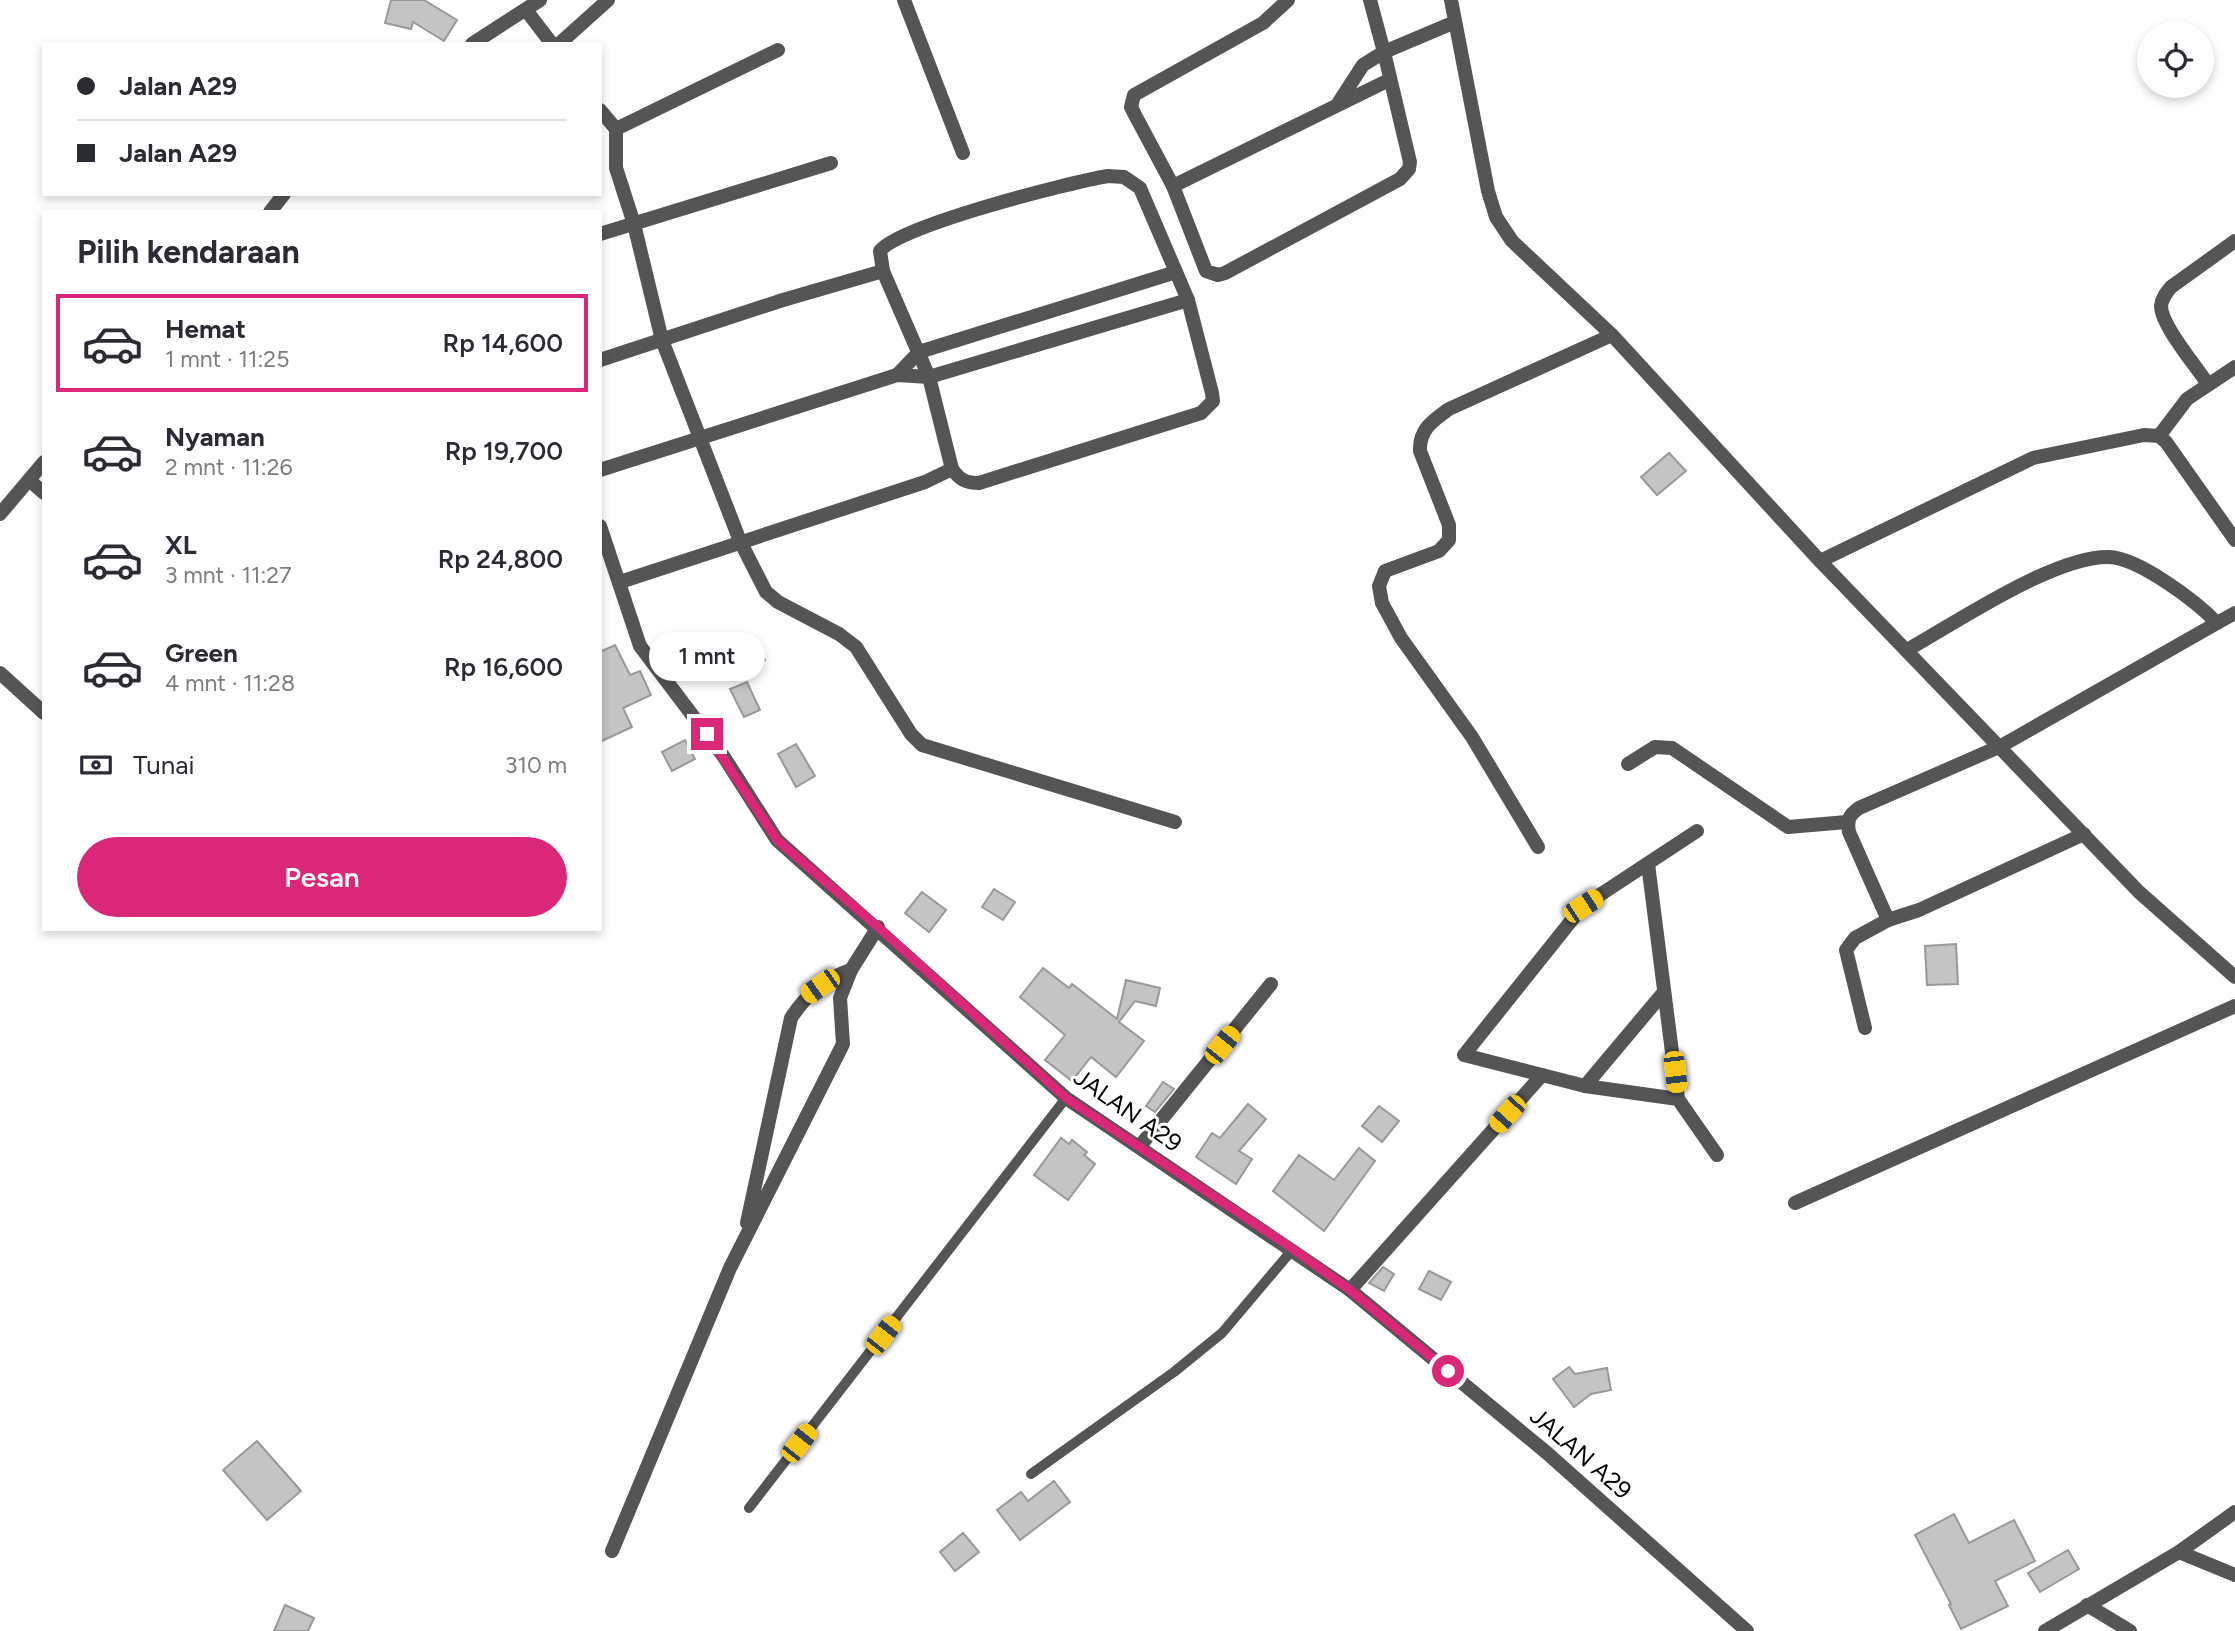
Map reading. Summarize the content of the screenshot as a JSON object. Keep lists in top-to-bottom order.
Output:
{
  "streets": {
    "street": ["JALAN A29"]
  },
  "page": {
    "banner": ["Jalan A29", "Jalan A29"],
    "heading": "Pilih kendaraan",
    "list": [
      {
        "name": "Hemat",
        "note": "1 mnt · 11:25",
        "value": "Rp 14,600"
      },
      {
        "name": "Nyaman",
        "note": "2 mnt · 11:26",
        "value": "Rp 19,700"
      },
      {
        "name": "XL",
        "note": "3 mnt · 11:27",
        "value": "Rp 24,800"
      },
      {
        "name": "Green",
        "note": "4 mnt · 11:28",
        "value": "Rp 16,600"
      }
    ],
    "bubble": "1 mnt",
    "pay": ["Tunai", "310 m"],
    "buttons": "Pesan"
  }
}
